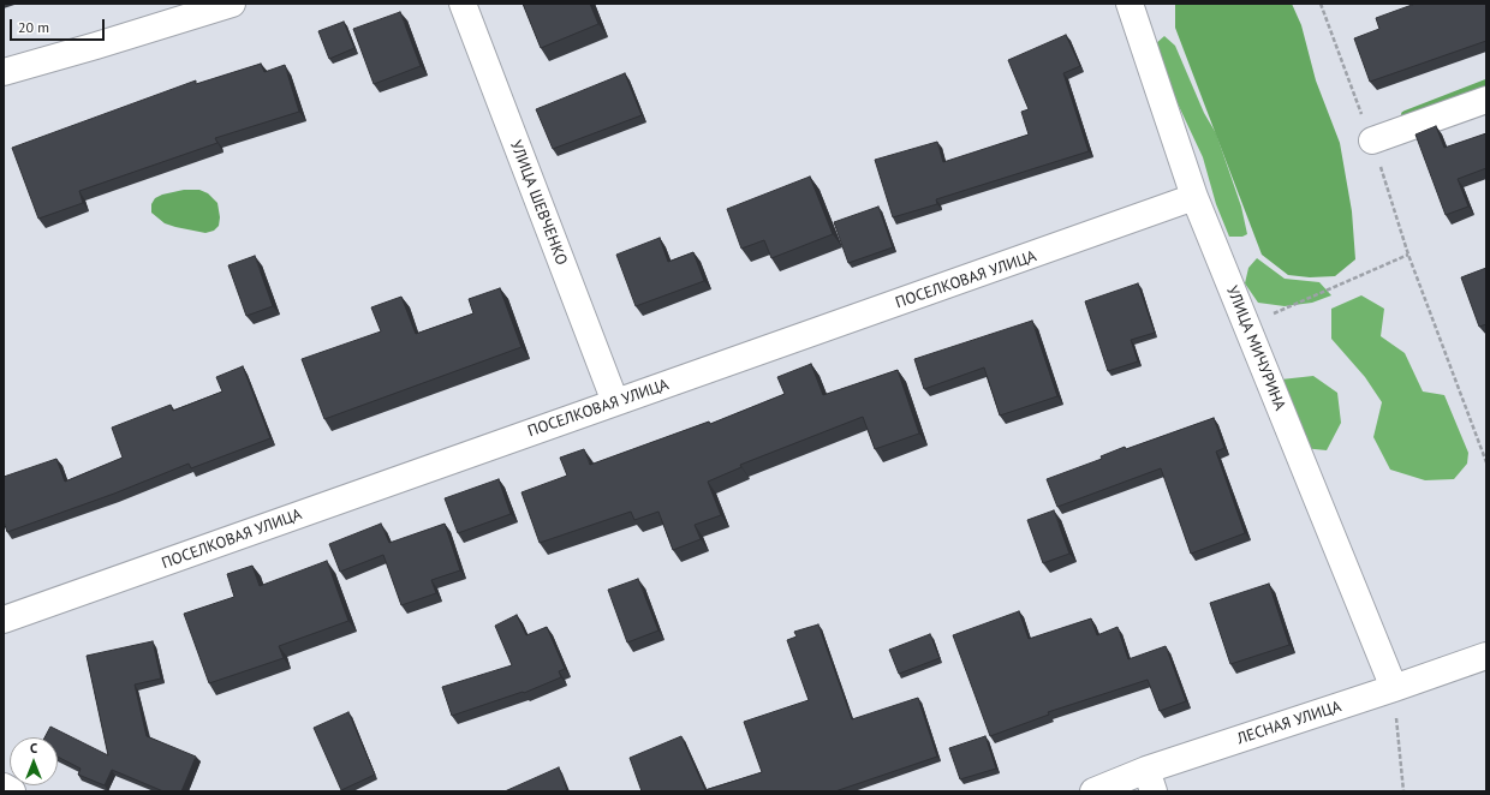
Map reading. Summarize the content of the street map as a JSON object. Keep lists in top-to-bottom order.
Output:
{
  "streets": {
    "street": [
      "УЛИЦА ШЕВЧЕНКО",
      "ПОСЕЛКОВАЯ УЛИЦА",
      "УЛИЦА МИЧУРИНА",
      "ЛЕСНАЯ УЛИЦА"
    ]
  },
  "crossings": [
    ["УЛИЦА ШЕВЧЕНКО", "ПОСЕЛКОВАЯ УЛИЦА"],
    ["ПОСЕЛКОВАЯ УЛИЦА", "УЛИЦА МИЧУРИНА"],
    ["УЛИЦА МИЧУРИНА", "ЛЕСНАЯ УЛИЦА"]
  ],
  "scale_bar": "20 m",
  "north": "top"
}
